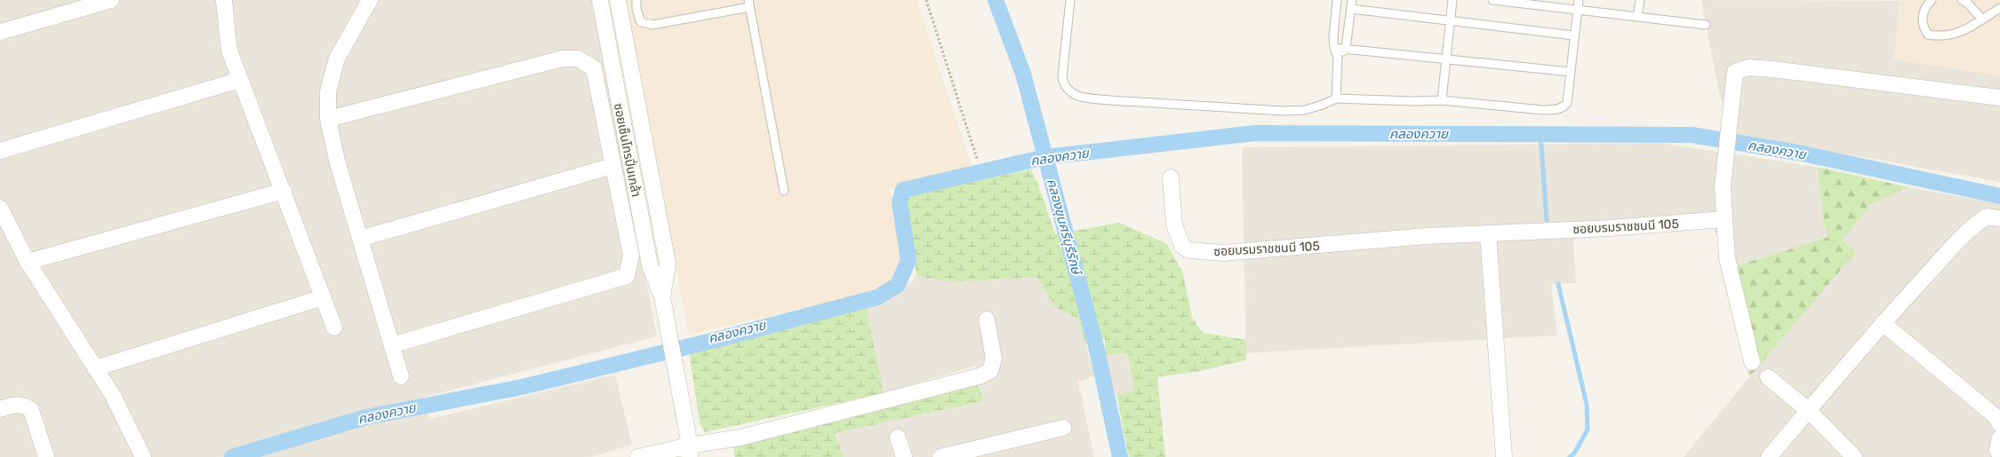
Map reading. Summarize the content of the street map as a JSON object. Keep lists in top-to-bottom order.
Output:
{
  "streets": {
    "street": ["ซอยเซ็นโทรปิ่นเกล้า", "ซอยบรมราชชนนี 105"]
  },
  "water": ["คลองควาย", "คลองขุนศรีบุรีรักษ์"]
}
